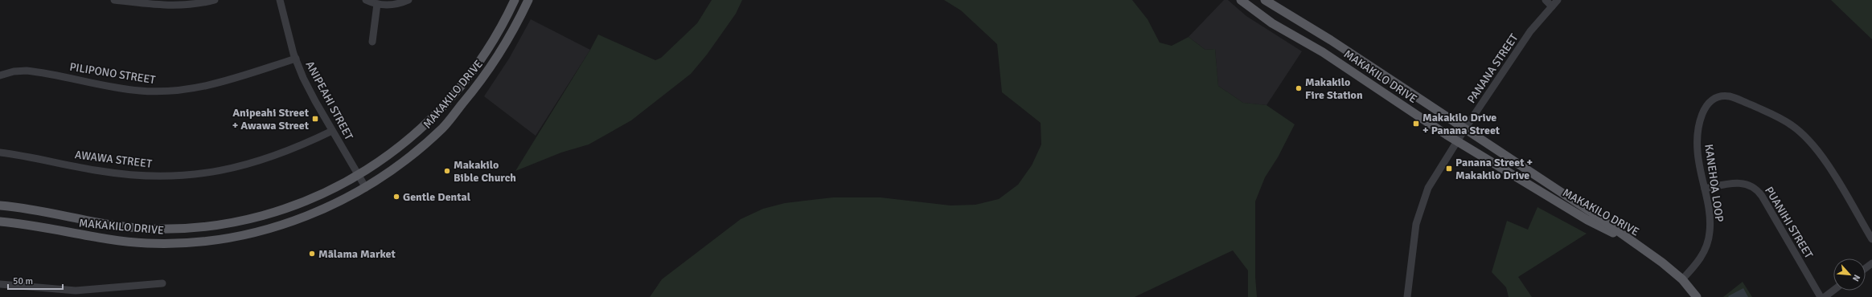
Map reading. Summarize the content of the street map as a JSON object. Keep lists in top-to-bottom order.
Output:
{
  "streets": {
    "main road": ["MAKAKILO DRIVE"],
    "street": [
      "PANANA STREET",
      "PILIPONO STREET",
      "ANIPEAHI STREET",
      "AWAWA STREET",
      "KANEHOA LOOP",
      "PUANIHI STREET"
    ]
  },
  "crossings": [
    ["PANANA STREET", "MAKAKILO DRIVE"],
    ["PILIPONO STREET", "ANIPEAHI STREET"],
    ["MAKAKILO DRIVE", "ANIPEAHI STREET"],
    ["MAKAKILO DRIVE", "KANEHOA LOOP"],
    ["ANIPEAHI STREET", "AWAWA STREET"],
    ["KANEHOA LOOP", "PUANIHI STREET"]
  ],
  "places": {
    "other": [
      "Makakilo Fire Station",
      "Makakilo Bible Church",
      "Gentle Dental",
      "Mālama Market"
    ],
    "transit": ["Anipeahi Street + Awawa Street", "Makakilo Drive + Panana Street", "Panana Street + Makakilo Drive"]
  },
  "scale_bar": "50 m",
  "north": "bottom right"
}
